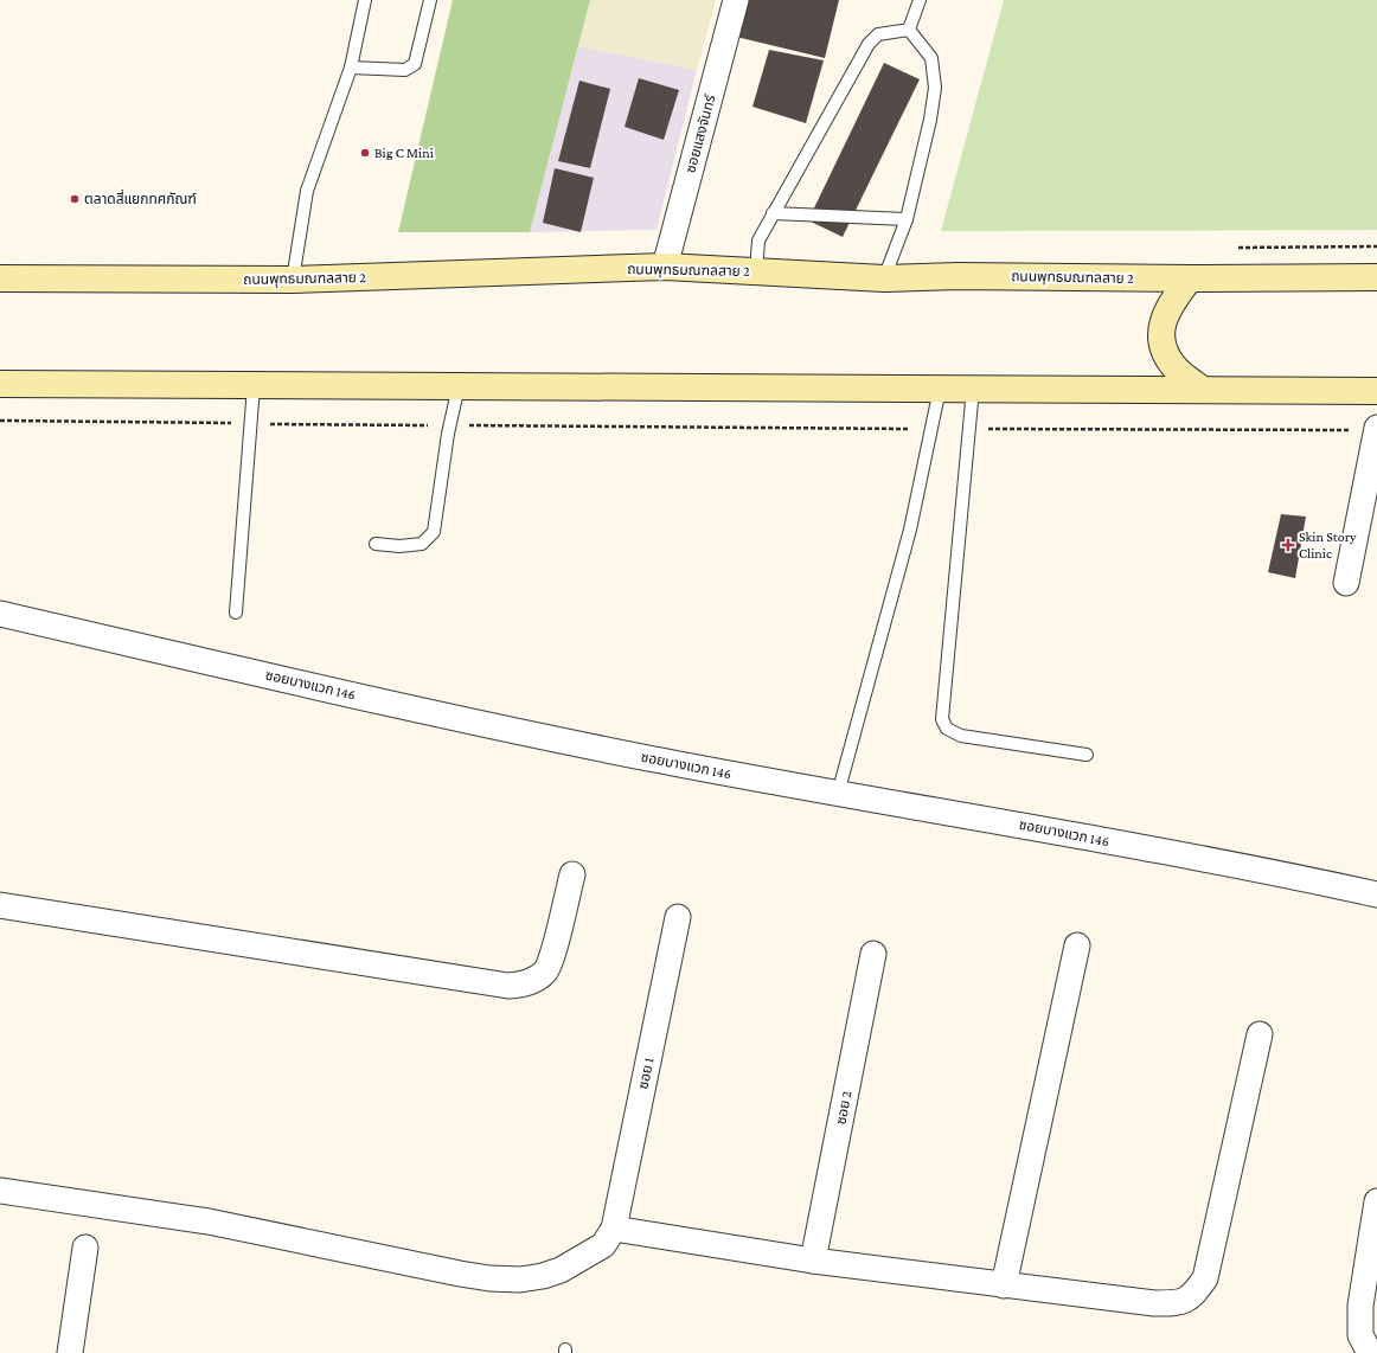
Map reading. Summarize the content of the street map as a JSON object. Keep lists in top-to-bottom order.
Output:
{
  "streets": {
    "main road": ["ถนนพุทธมณฑลสาย 2"],
    "street": [
      "ซอยแสงจันทร์",
      "ซอยบางแวก 146",
      "ซอย 1",
      "ซอย 2"
    ]
  },
  "crossings": [
    ["ซอยแสงจันทร์", "ถนนพุทธมณฑลสาย 2"]
  ],
  "places": {
    "other": ["Big C Mini", "ตลาดสี่แยกทศกัณฑ์"],
    "health": ["Skin Story Clinic"]
  }
}
